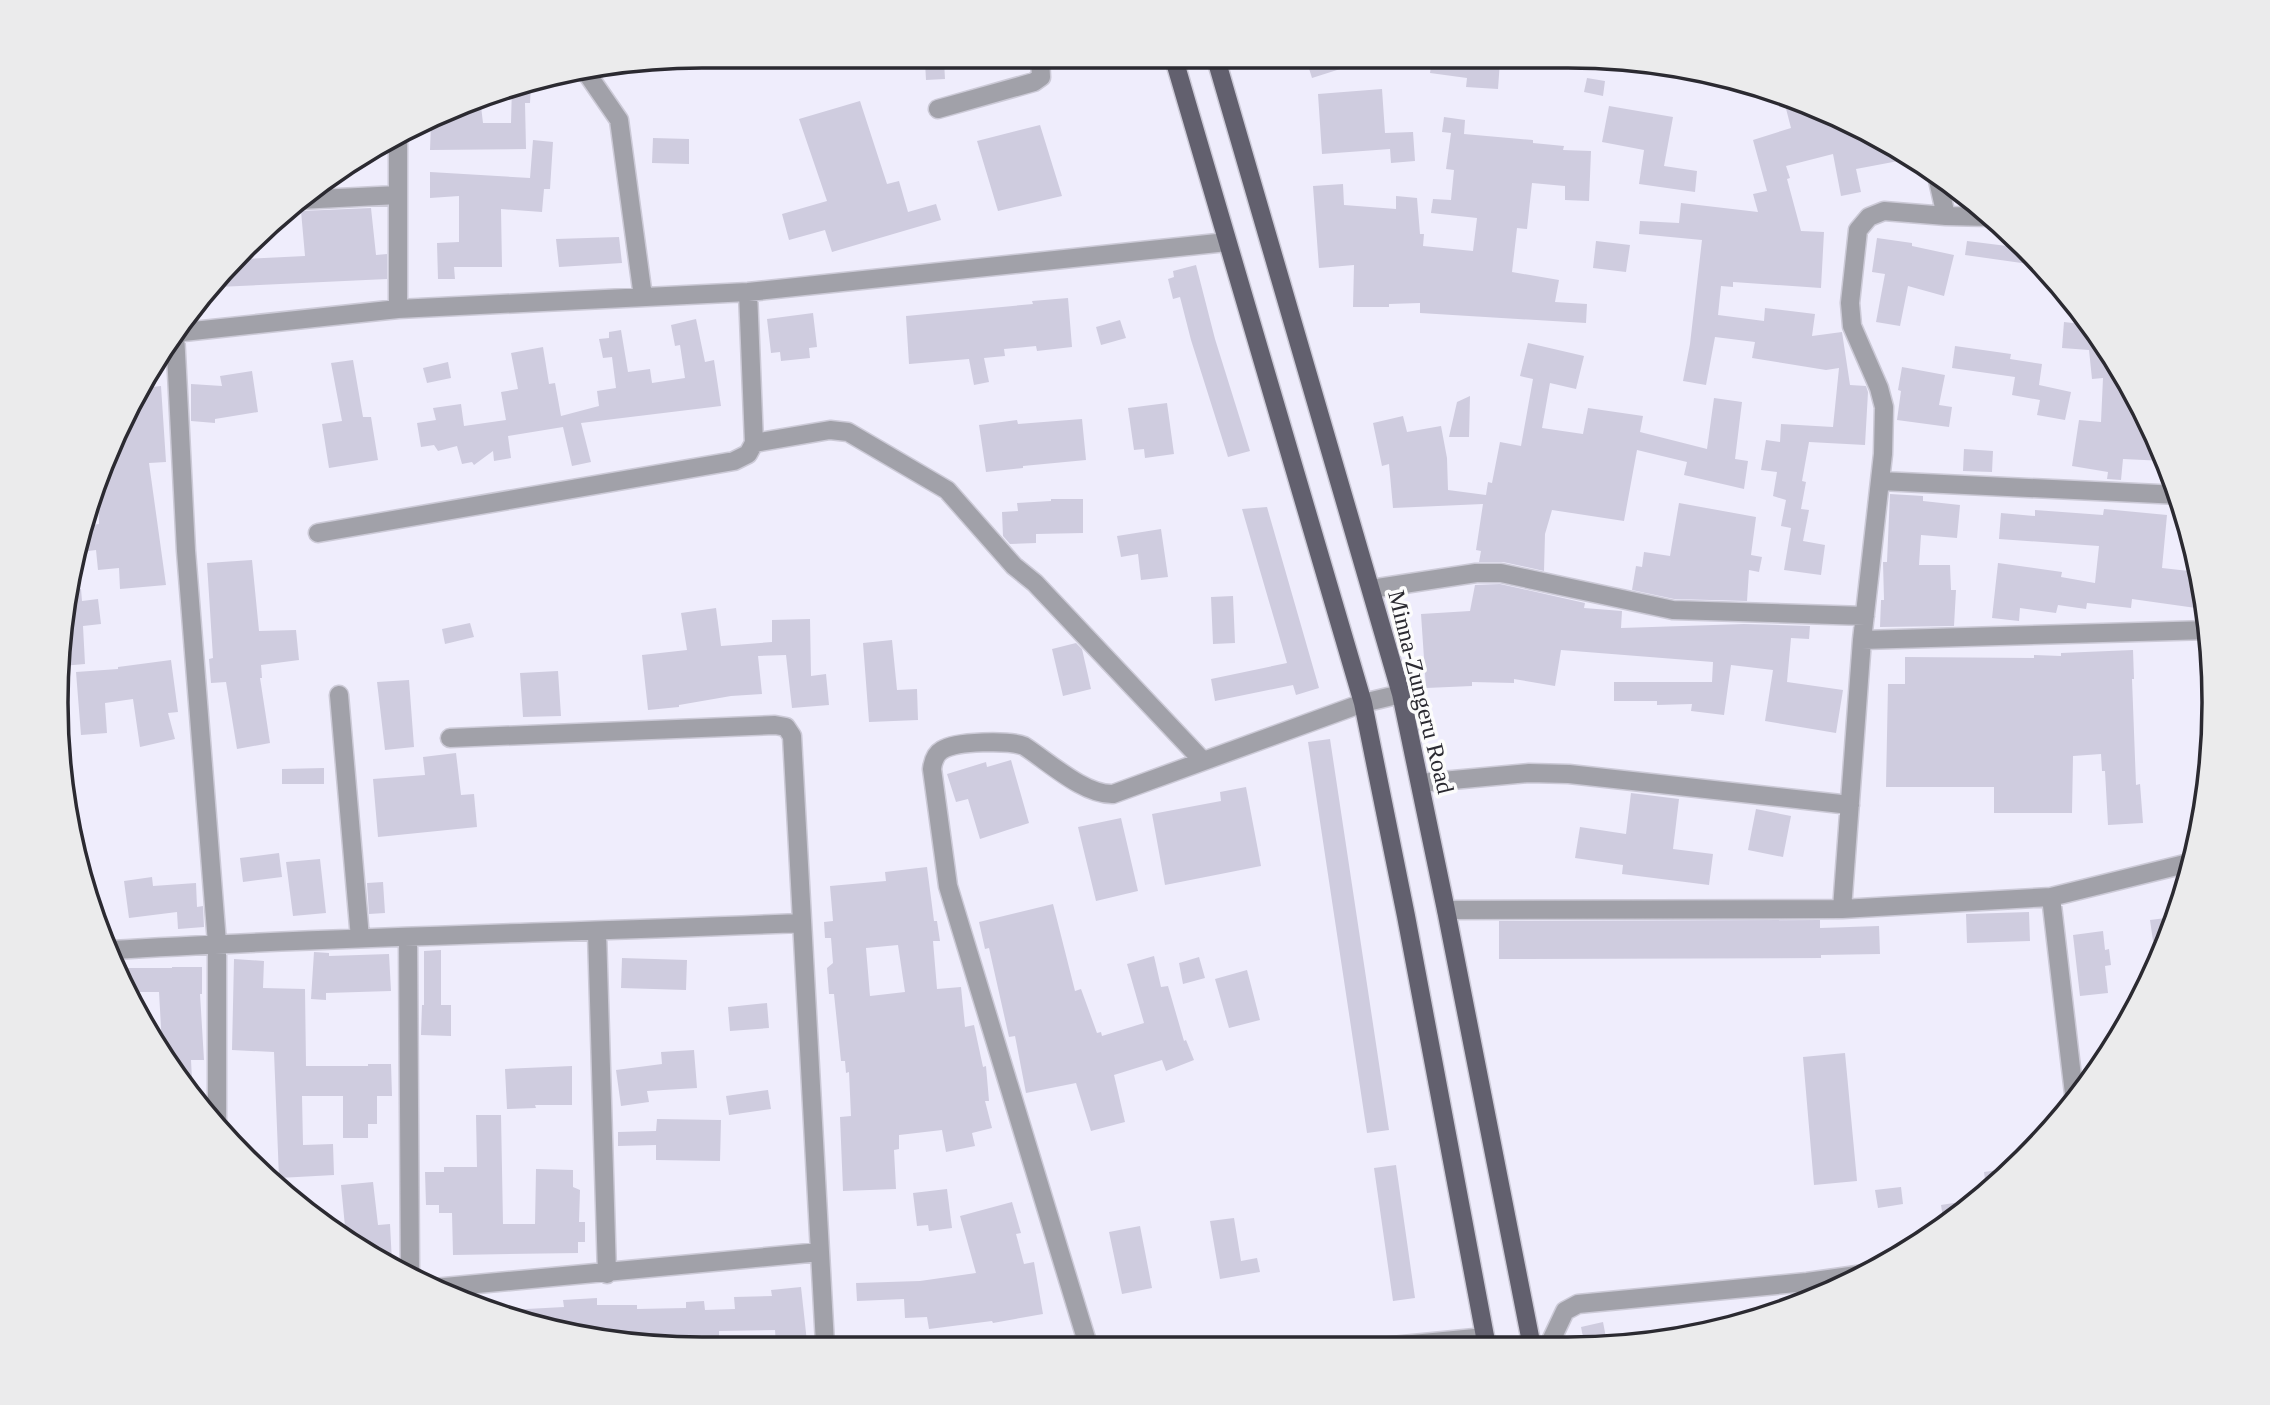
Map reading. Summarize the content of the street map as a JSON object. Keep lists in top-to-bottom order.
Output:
{
  "streets": {
    "main road": ["Minna-Zungeru Road"]
  }
}
